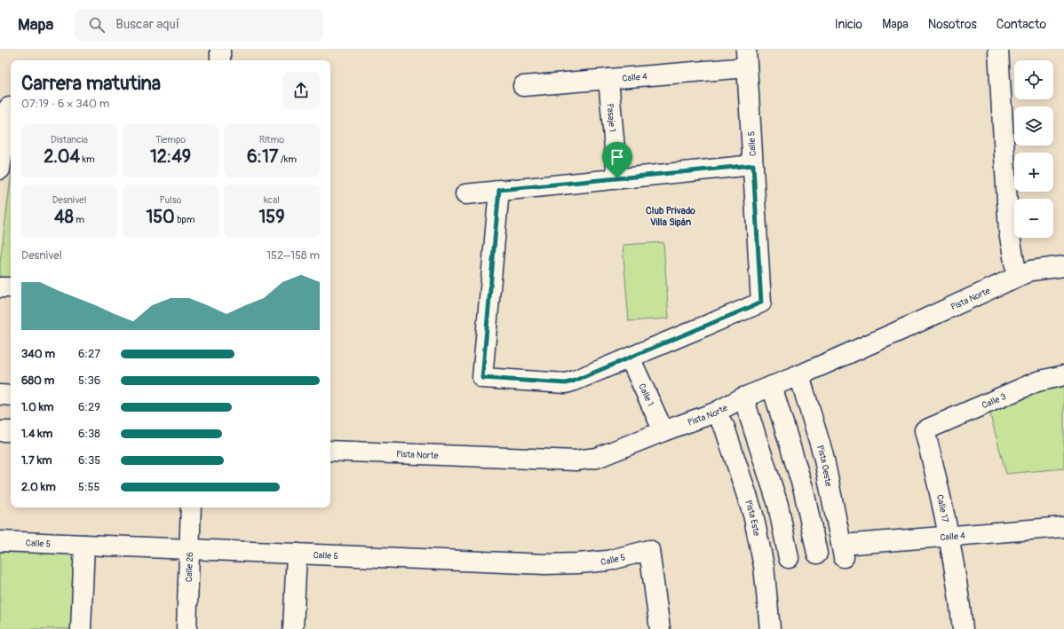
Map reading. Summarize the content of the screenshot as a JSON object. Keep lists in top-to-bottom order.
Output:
{
  "streets": {
    "street": [
      "Calle 4",
      "Pasaje 1",
      "Calle 5",
      "Pista Norte",
      "Calle 1",
      "Calle 3",
      "Pista Oeste",
      "Calle 17",
      "Pista Este",
      "Calle 26"
    ]
  },
  "crossings": [
    ["Calle 4", "Pasaje 1"],
    ["Calle 4", "Calle 5"],
    ["Calle 4", "Pista Oeste"],
    ["Calle 4", "Calle 17"],
    ["Calle 5", "Calle 1"],
    ["Calle 5", "Calle 26"],
    ["Pista Norte", "Calle 1"],
    ["Pista Norte", "Pista Oeste"],
    ["Pista Norte", "Pista Este"],
    ["Calle 3", "Calle 17"]
  ],
  "districts": ["Club Privado Villa Sipán"],
  "page": {
    "header": "Mapa",
    "search": "Buscar aquí",
    "nav": [
      "Inicio",
      "Mapa",
      "Nosotros",
      "Contacto"
    ],
    "map_buttons": ["+", "−"],
    "heading": ["Carrera matutina", "07:19 · 6 × 340 m"],
    "stats": [
      ["Distancia", "2.04 km"],
      ["Tiempo", "12:49"],
      ["Ritmo", "6:17 /km"],
      ["Desnivel", "48 m"],
      ["Pulso", "150 bpm"],
      ["kcal", "159"]
    ],
    "chart": ["Desnivel", "152–158 m"],
    "list": [
      {
        "name": "340 m",
        "note": "6:27"
      },
      {
        "name": "680 m",
        "note": "5:36"
      },
      {
        "name": "1.0 km",
        "note": "6:29"
      },
      {
        "name": "1.4 km",
        "note": "6:38"
      },
      {
        "name": "1.7 km",
        "note": "6:35"
      },
      {
        "name": "2.0 km",
        "note": "5:55"
      }
    ]
  }
}
